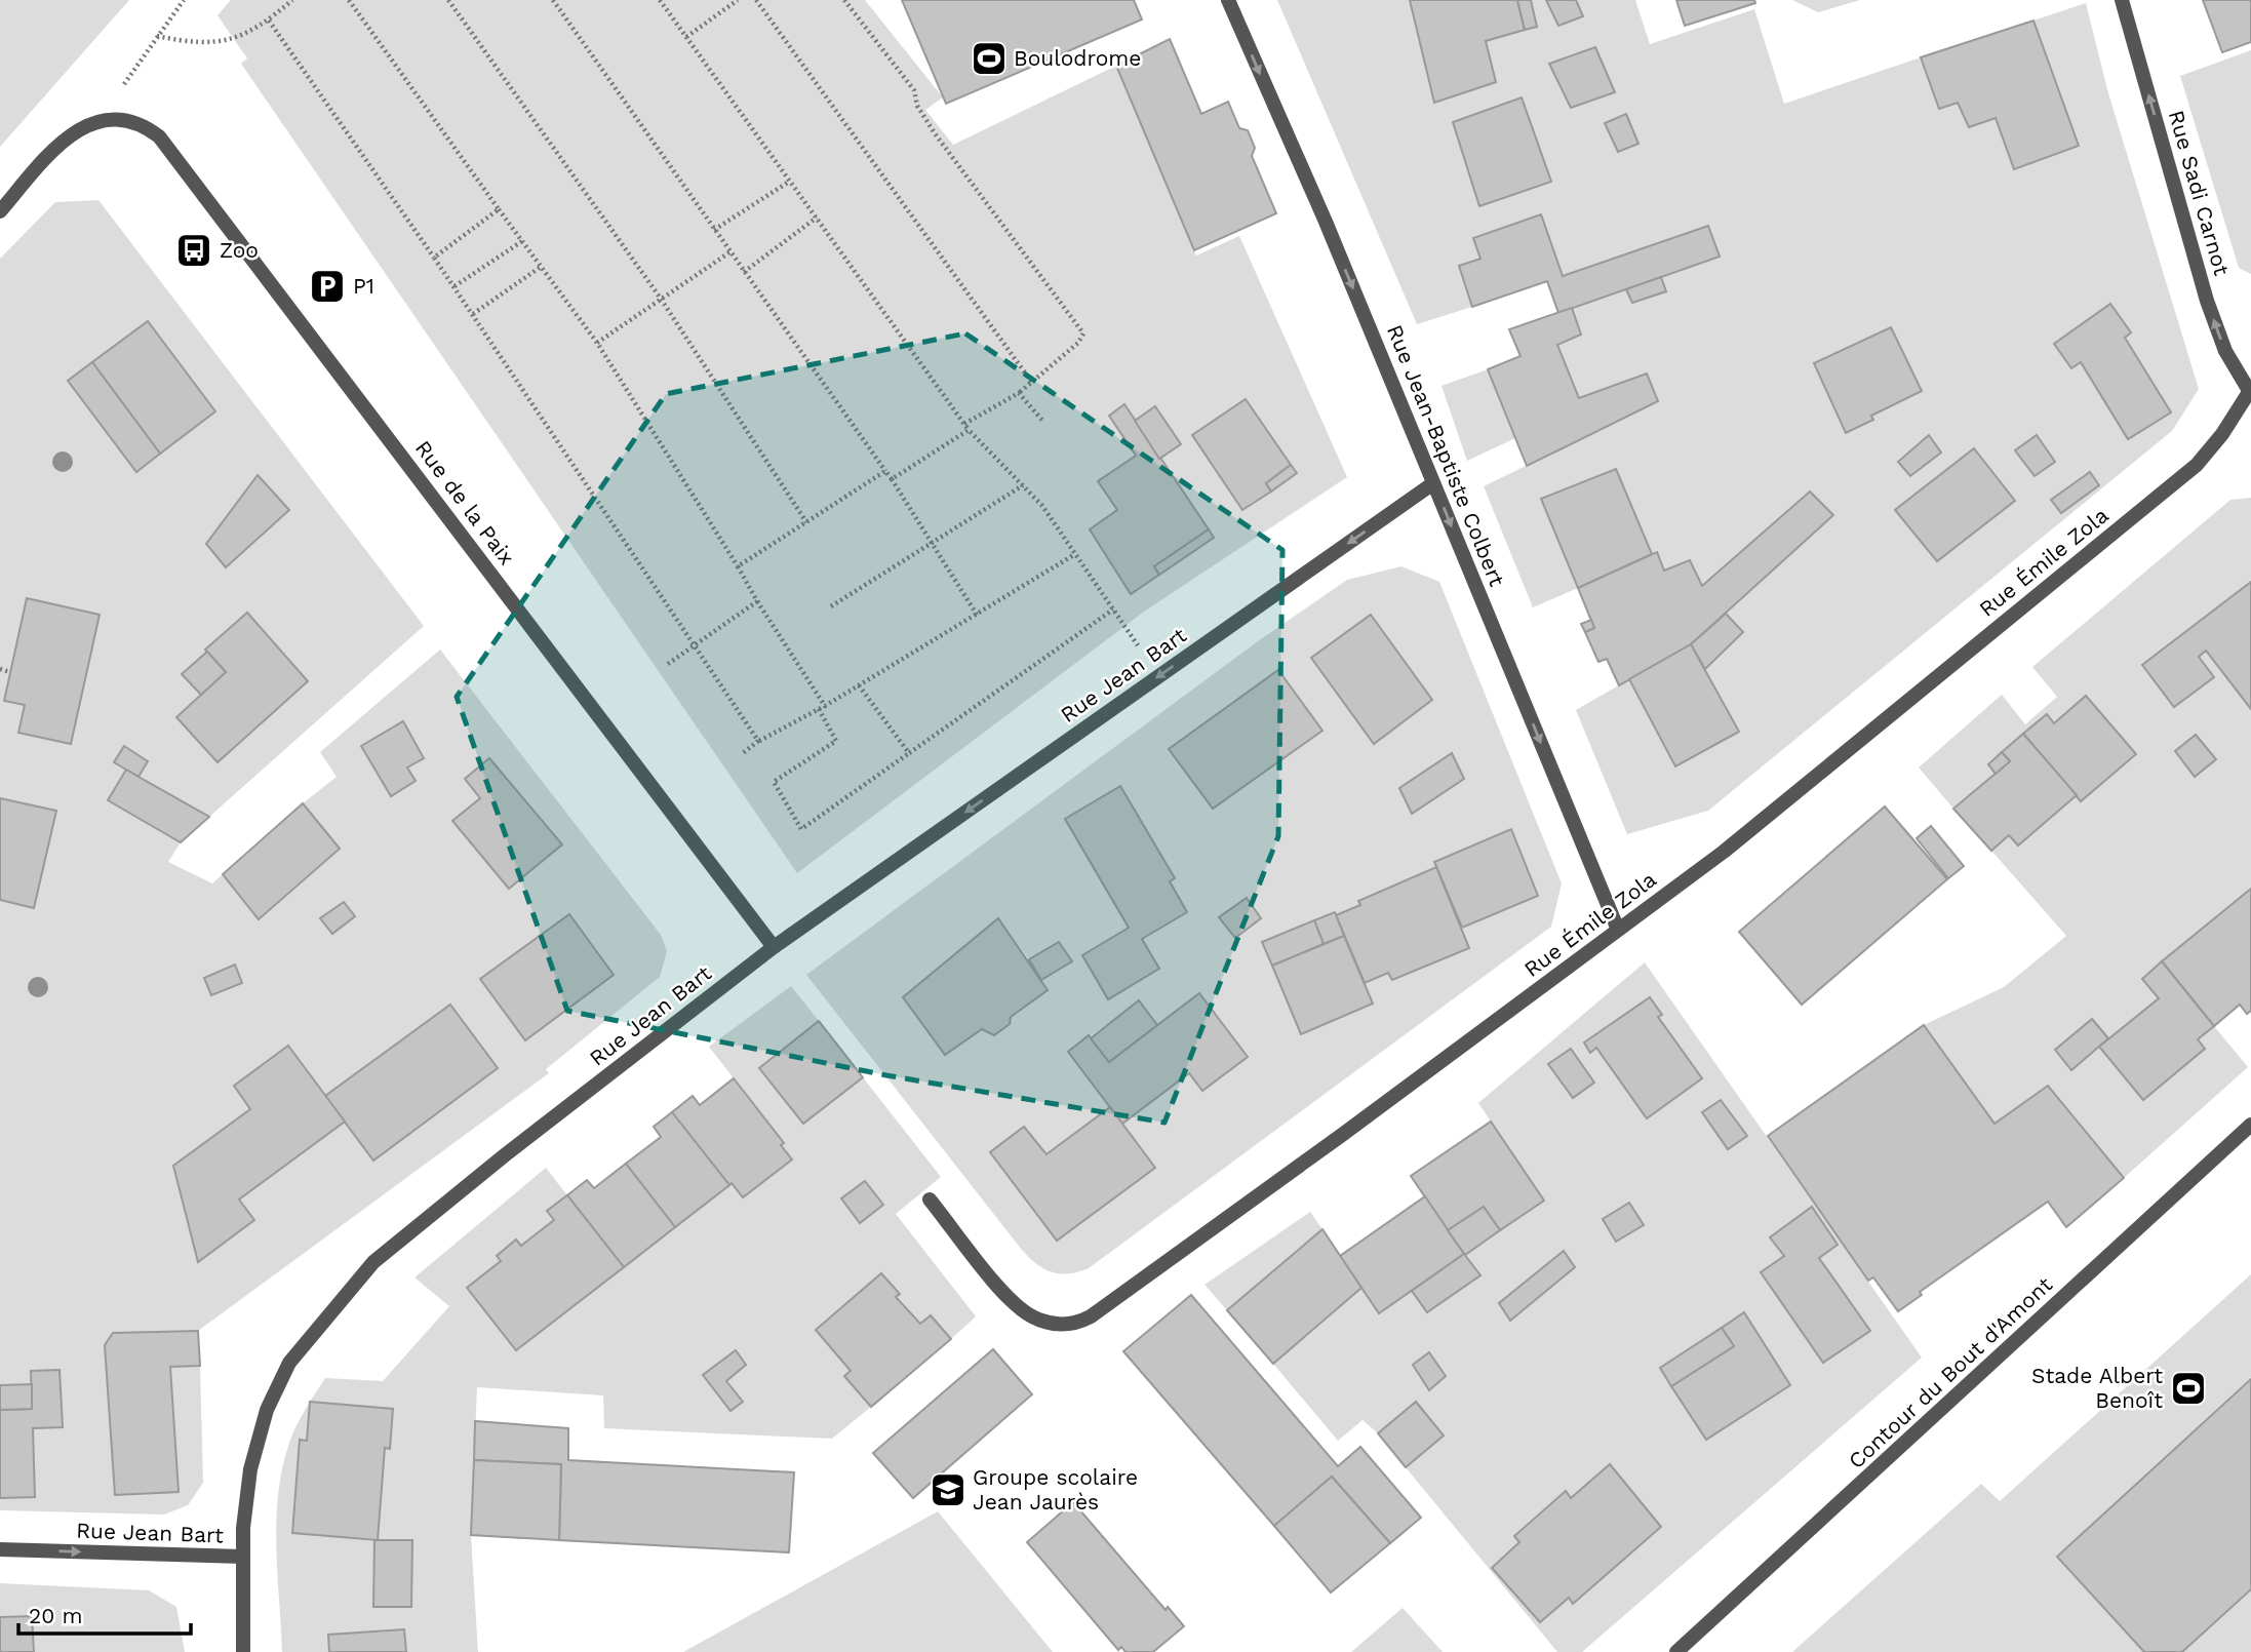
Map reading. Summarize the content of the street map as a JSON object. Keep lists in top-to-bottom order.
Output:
{
  "streets": {
    "street": [
      "Rue Sadi Carnot",
      "Rue Jean-Baptiste Colbert",
      "Rue de la Paix",
      "Rue Émile Zola",
      "Rue Jean Bart",
      "Contour du Bout d'Amont"
    ]
  },
  "crossings": [
    ["Rue Sadi Carnot", "Rue Émile Zola"],
    ["Rue Jean-Baptiste Colbert", "Rue Émile Zola"],
    ["Rue Jean-Baptiste Colbert", "Rue Jean Bart"],
    ["Rue de la Paix", "Rue Jean Bart"]
  ],
  "one_way": ["Rue Sadi Carnot", "Rue Jean-Baptiste Colbert"],
  "places": {
    "sports": ["Boulodrome", "Stade Albert Benoît"],
    "bus stop": ["Zoo"],
    "parking": ["P1"],
    "school or university": ["Groupe scolaire Jean Jaurès"]
  },
  "scale_bar": "20 m"
}
